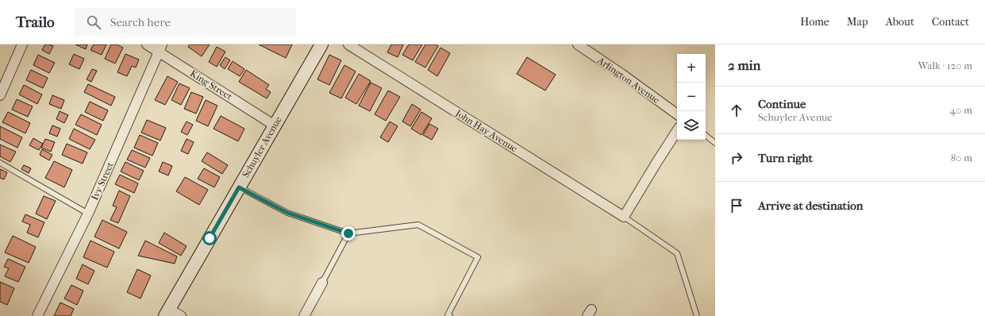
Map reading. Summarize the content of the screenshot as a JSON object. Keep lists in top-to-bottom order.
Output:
{
  "streets": {
    "main road": ["Schuyler Avenue"],
    "street": [
      "Arlington Avenue",
      "King Street",
      "John Hay Avenue",
      "Ivy Street"
    ]
  },
  "crossings": [
    ["King Street", "Schuyler Avenue"],
    ["King Street", "Ivy Street"]
  ],
  "page": {
    "header": "Trailo",
    "search": "Search here",
    "nav": [
      "Home",
      "Map",
      "About",
      "Contact"
    ],
    "heading": ["2 min", "Walk · 120 m"],
    "map_buttons": ["+", "−"],
    "list": [
      ["Continue", "Schuyler Avenue", "40 m"],
      ["Turn right", "80 m"],
      "Arrive at destination"
    ]
  }
}
